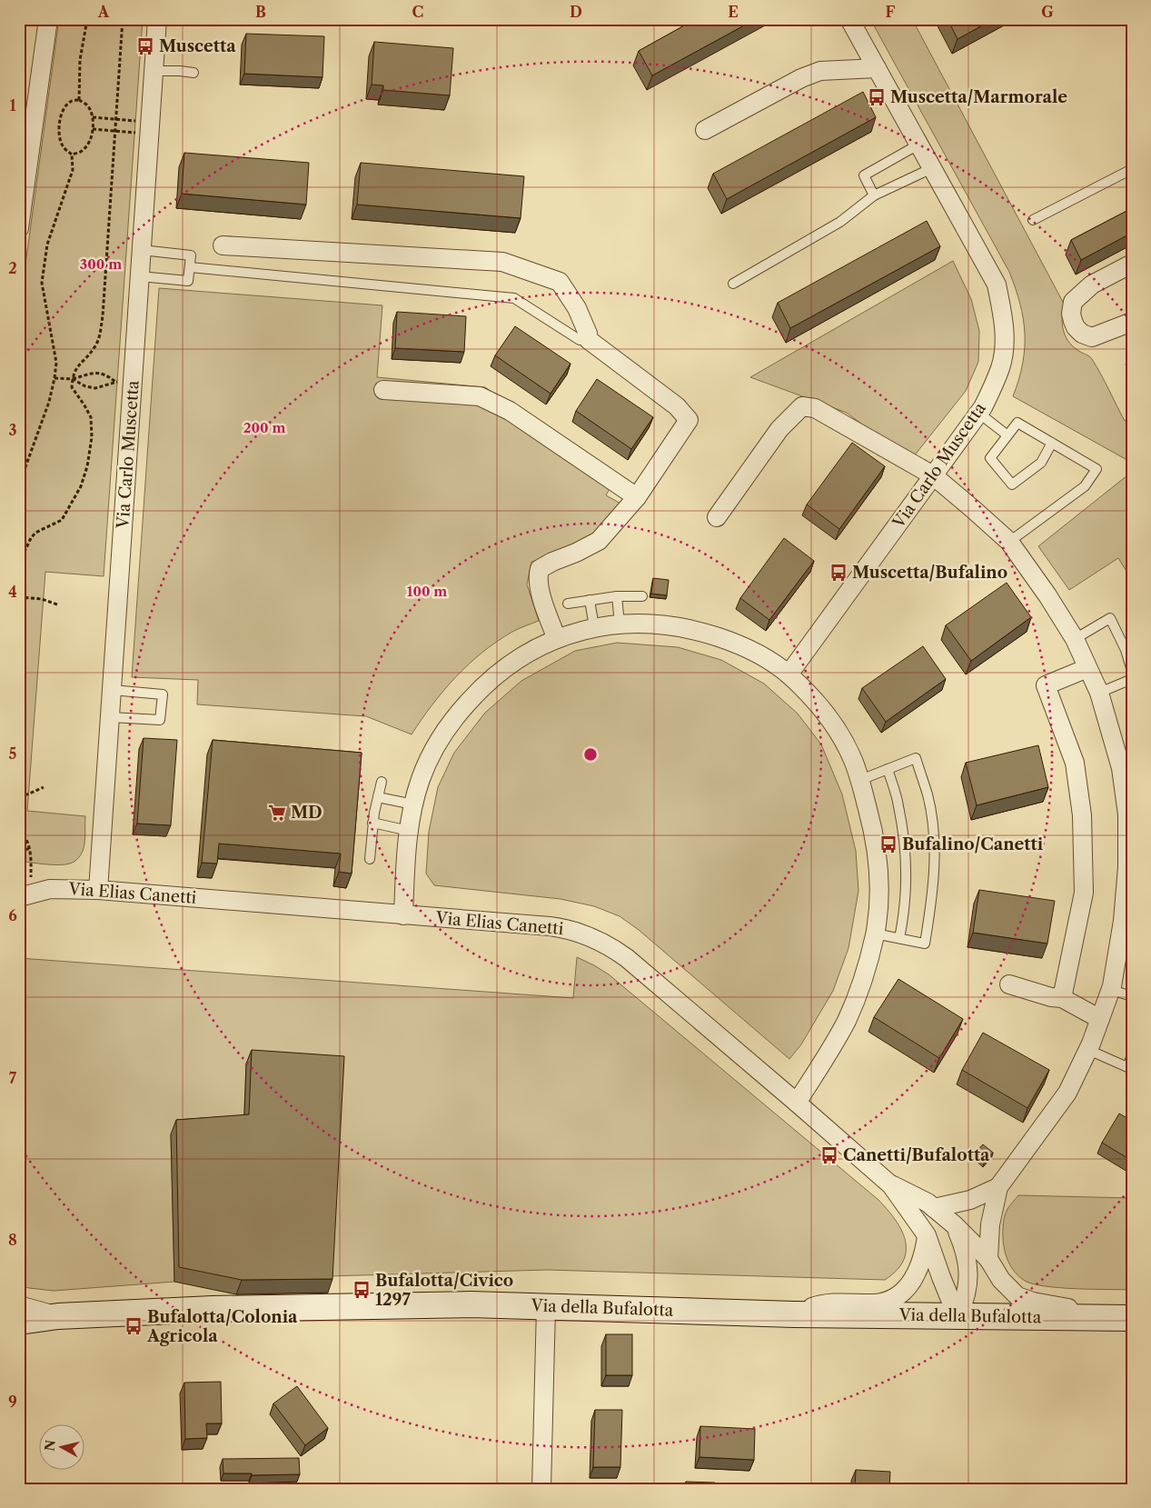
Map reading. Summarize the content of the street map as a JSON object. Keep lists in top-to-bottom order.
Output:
{
  "streets": {
    "street": ["Via Carlo Muscetta", "Via Elias Canetti", "Via della Bufalotta"]
  },
  "crossings": [
    ["Via Carlo Muscetta", "Via Elias Canetti"]
  ],
  "places": {
    "bus stop": [
      "Muscetta",
      "Muscetta/Marmorale",
      "Muscetta/Bufalino",
      "Bufalino/Canetti",
      "Canetti/Bufalotta",
      "Bufalotta/Civico 1297",
      "Bufalotta/Colonia Agricola"
    ],
    "supermarket": ["MD"]
  },
  "north": "left",
  "grid": {
    "columns": [
      "A",
      "B",
      "C",
      "D",
      "E",
      "F",
      "G"
    ],
    "rows": [
      "1",
      "2",
      "3",
      "4",
      "5",
      "6",
      "7",
      "8",
      "9"
    ]
  },
  "rings": ["300 m", "200 m", "100 m"]
}
